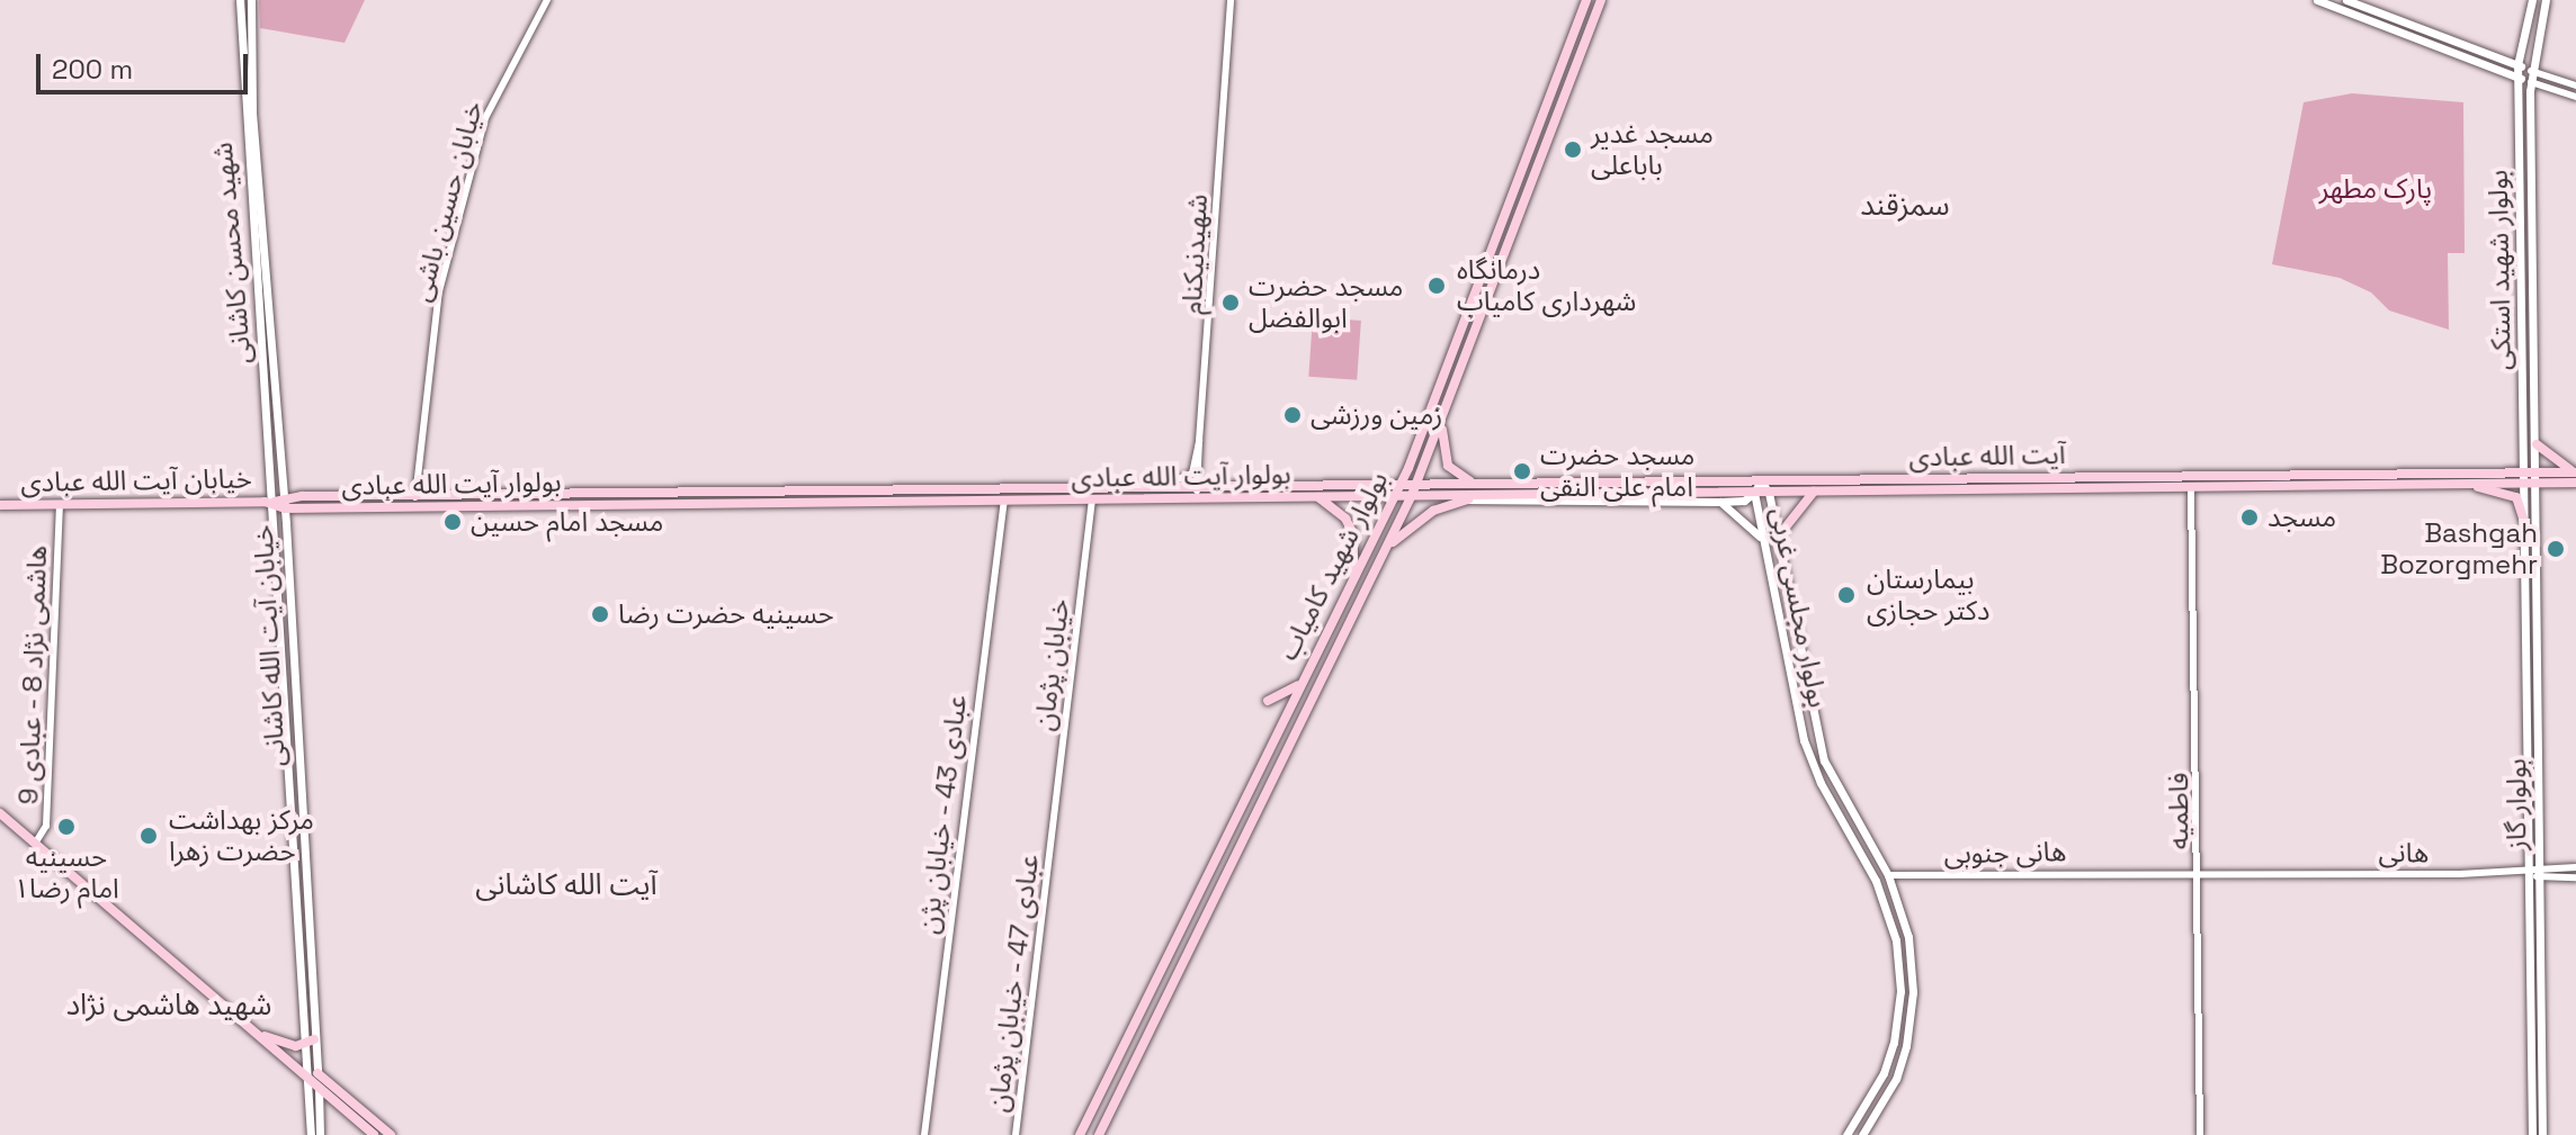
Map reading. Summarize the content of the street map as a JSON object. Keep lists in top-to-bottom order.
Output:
{
  "streets": {
    "main road": [
      "شهید محسن کاشانی",
      "بولوار شهید استکی",
      "آیت الله عبادی",
      "بولوار آیت الله عبادی",
      "خیابان آیت الله عبادی",
      "بولوار شهید کامیاب",
      "بولوار مجلسی غربی",
      "خیابان آیت الله کاشانی",
      "بولوار گاز"
    ],
    "street": [
      "خیابان حسین باشی",
      "شهیدنیکنام",
      "خیابان پژمان",
      "هاشمی نژاد 8 - عبادی 9",
      "فاطمیه",
      "عبادی 43 - خیابان پژن",
      "هانی جنوبی",
      "هانی",
      "عبادی 47 - خیابان پژمان"
    ]
  },
  "crossings": [
    ["خیابان حسین باشی", "بولوار آیت الله عبادی"],
    ["شهید محسن کاشانی", "بولوار آیت الله عبادی"],
    ["شهید محسن کاشانی", "خیابان آیت الله عبادی"],
    ["شهید محسن کاشانی", "خیابان آیت الله کاشانی"],
    ["بولوار شهید استکی", "آیت الله عبادی"],
    ["بولوار شهید استکی", "بولوار گاز"],
    ["آیت الله عبادی", "بولوار آیت الله عبادی"],
    ["آیت الله عبادی", "بولوار شهید کامیاب"],
    ["آیت الله عبادی", "بولوار مجلسی غربی"],
    ["آیت الله عبادی", "بولوار گاز"],
    ["آیت الله عبادی", "فاطمیه"],
    ["بولوار آیت الله عبادی", "خیابان آیت الله عبادی"],
    ["بولوار آیت الله عبادی", "بولوار شهید کامیاب"],
    ["بولوار آیت الله عبادی", "بولوار مجلسی غربی"],
    ["بولوار آیت الله عبادی", "خیابان آیت الله کاشانی"],
    ["بولوار آیت الله عبادی", "خیابان پژمان"],
    ["بولوار آیت الله عبادی", "عبادی 43 - خیابان پژن"],
    ["خیابان آیت الله عبادی", "خیابان آیت الله کاشانی"],
    ["خیابان آیت الله عبادی", "هاشمی نژاد 8 - عبادی 9"],
    ["بولوار مجلسی غربی", "هانی جنوبی"],
    ["خیابان پژمان", "عبادی 47 - خیابان پژمان"],
    ["بولوار گاز", "هانی"],
    ["فاطمیه", "هانی جنوبی"],
    ["فاطمیه", "هانی"],
    ["هانی جنوبی", "هانی"]
  ],
  "districts": ["سمزقند", "آیت الله کاشانی", "شهید هاشمی نژاد"],
  "parks": ["پارک مطهر"],
  "places": [
    "مسجد غدیر باباعلی",
    "درمانگاه شهرداری کامیاب",
    "مسجد حضرت ابوالفضل",
    "زمین ورزشی",
    "مسجد حضرت امام علی النقی",
    "مسجد",
    "مسجد امام حسین",
    "Bashgah Bozorgmehr",
    "بیمارستان دکتر حجازی",
    "حسینیه حضرت رضا",
    "حسینیه امام رضا۱",
    "مرکز بهداشت حضرت زهرا"
  ],
  "scale_bar": "200 m"
}
